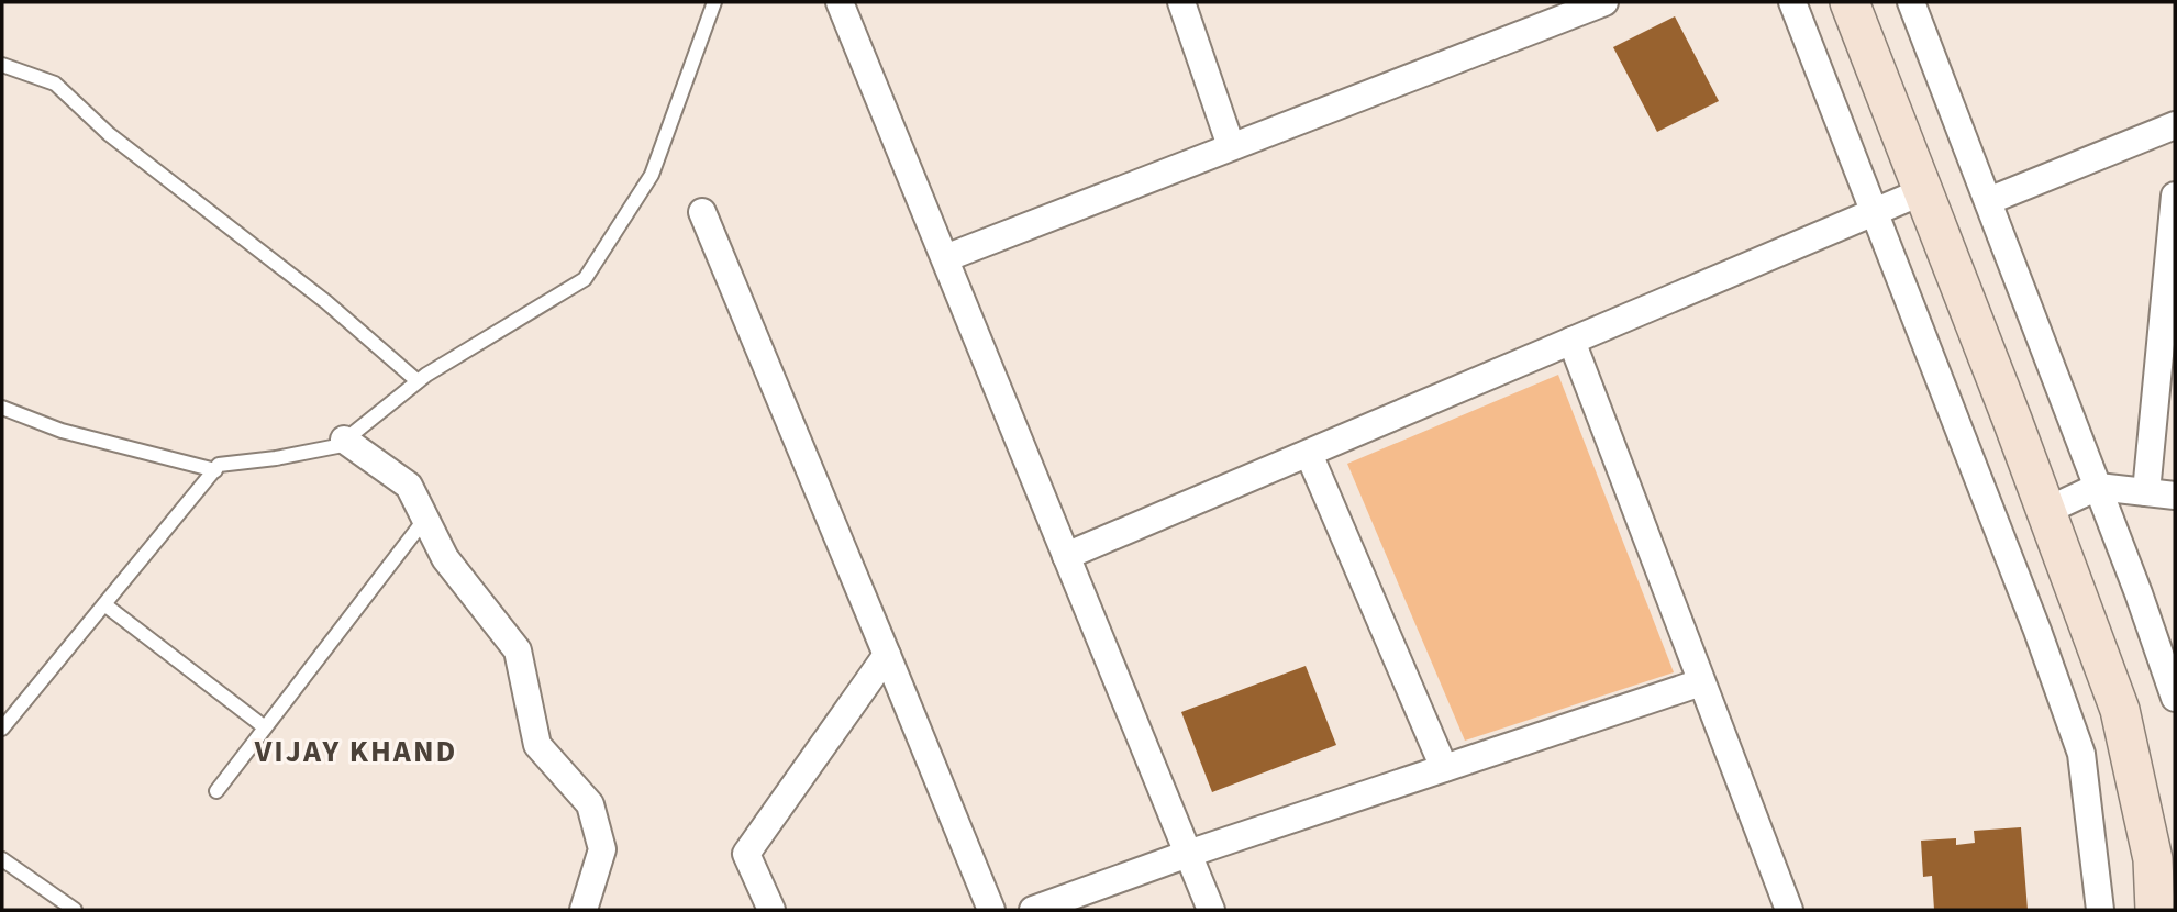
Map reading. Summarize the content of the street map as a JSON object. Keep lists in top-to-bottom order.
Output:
{
  "districts": ["VIJAY KHAND"]
}
